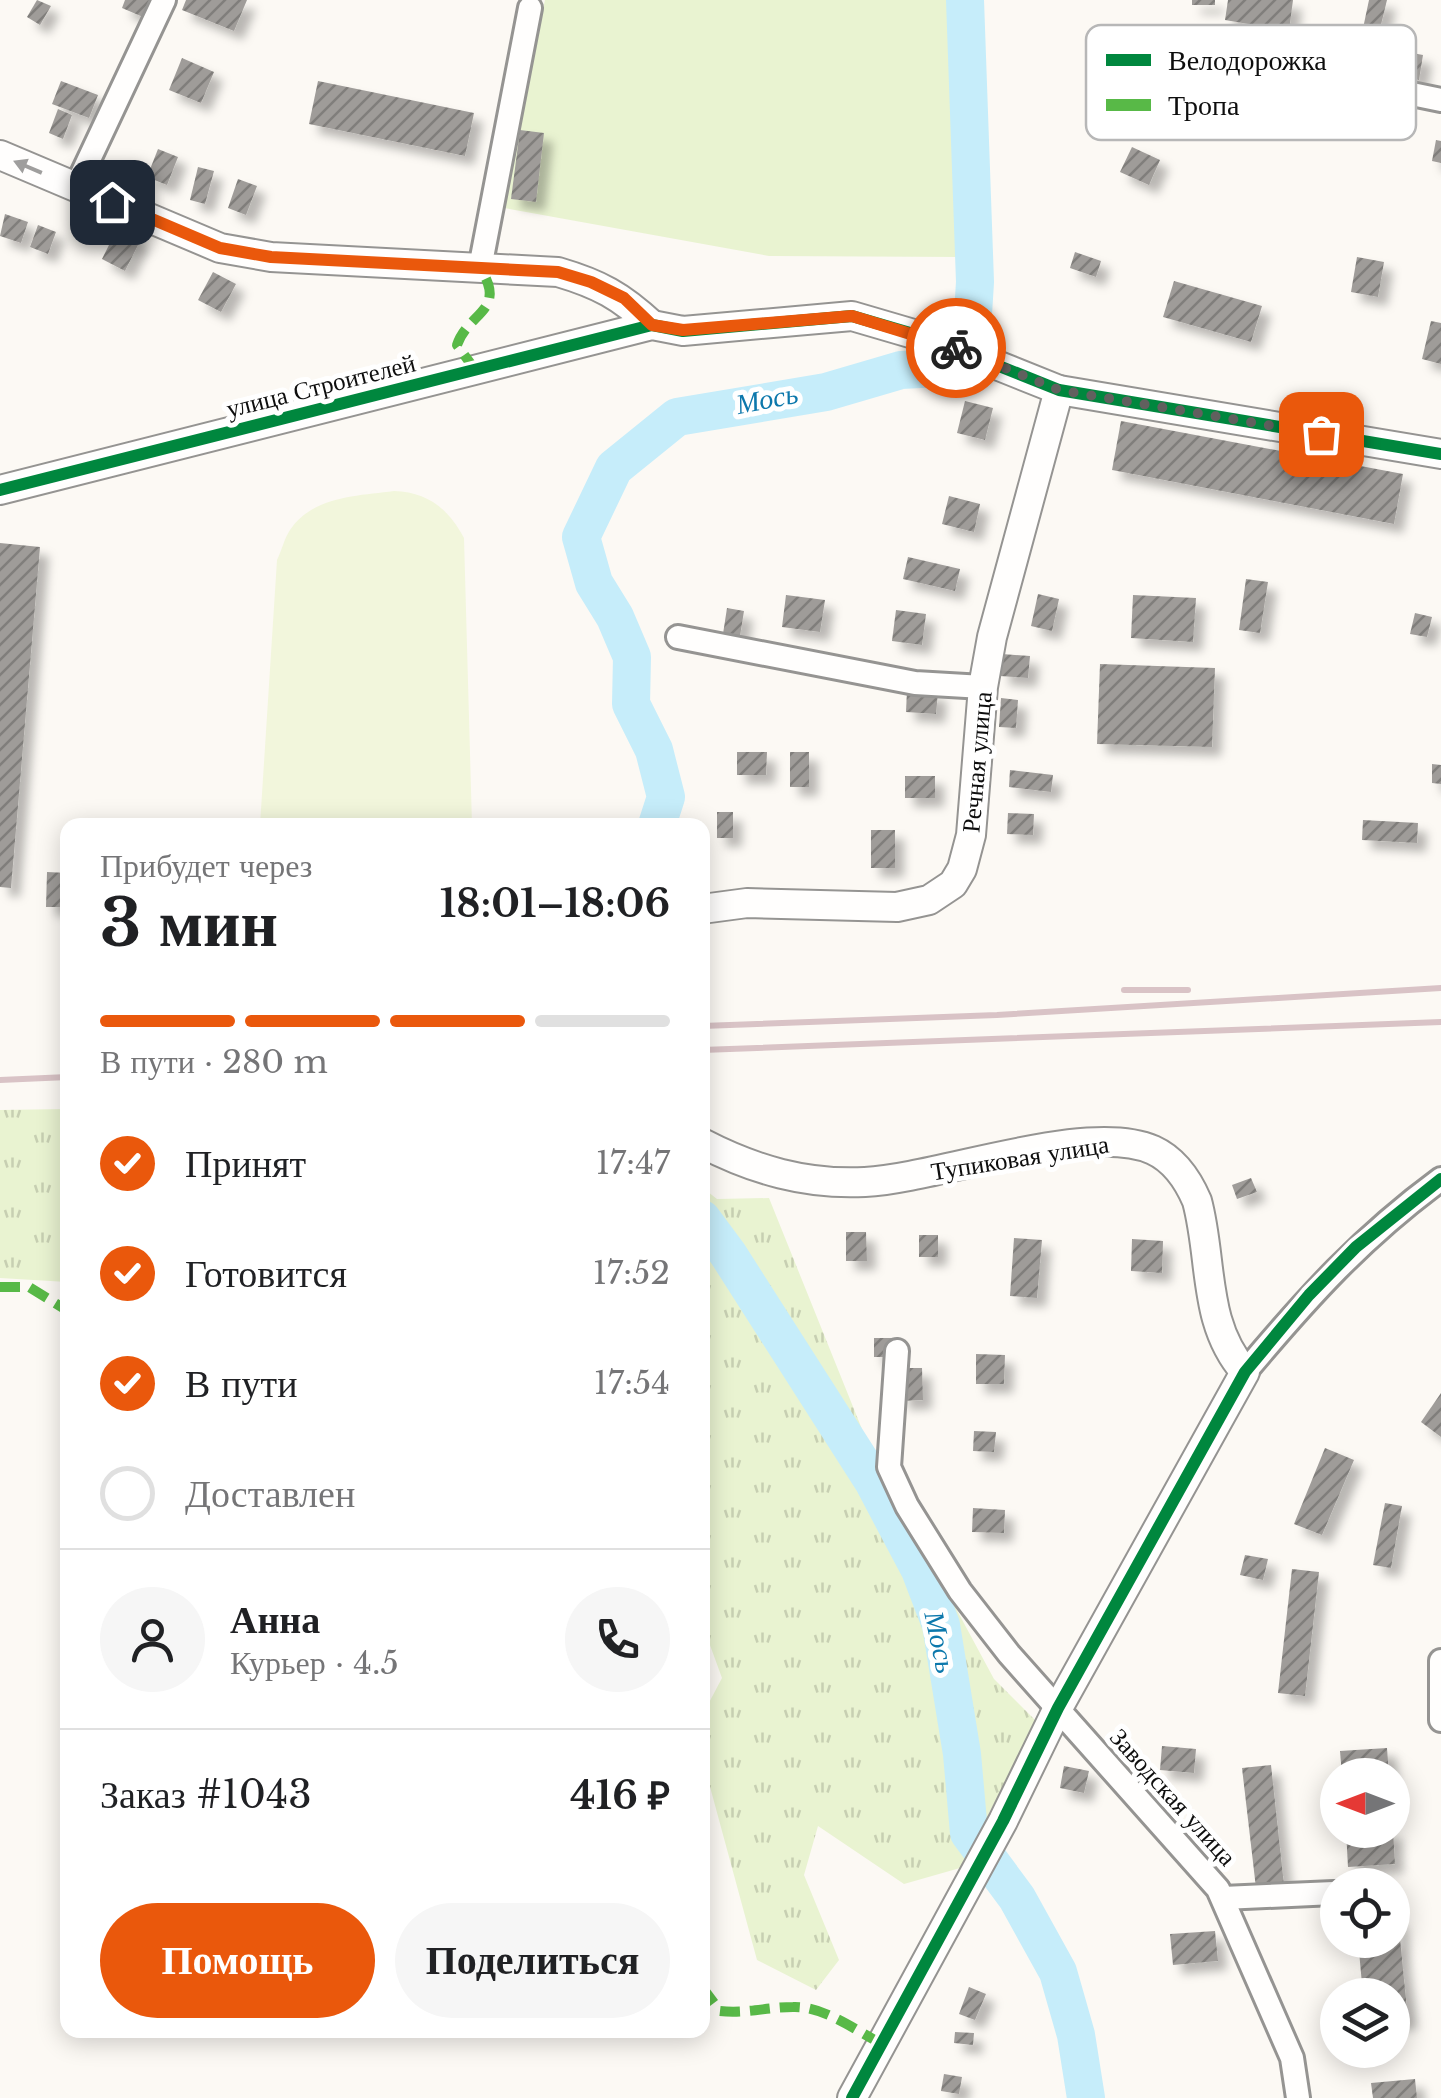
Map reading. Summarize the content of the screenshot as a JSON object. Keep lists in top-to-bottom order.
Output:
{
  "streets": {
    "street": [
      "улица Строителей",
      "Речная улица",
      "Тупиковая улица",
      "Заводская улица"
    ]
  },
  "crossings": [
    ["улица Строителей", "Речная улица"]
  ],
  "water": ["Мось"],
  "legend": ["Велодорожка", "Тропа"],
  "north": "left",
  "page": {
    "heading": ["3 мин", "Прибудет через", "18:01–18:06"],
    "panel": [
      "Анна",
      "Курьер · 4.5",
      "Заказ #1043",
      "416 ₽"
    ],
    "bar": "В пути · 280 m",
    "list": [
      ["Принят", "17:47"],
      ["Готовится", "17:52"],
      ["В пути", "17:54"],
      "Доставлен"
    ],
    "buttons": ["Помощь", "Поделиться"]
  }
}
